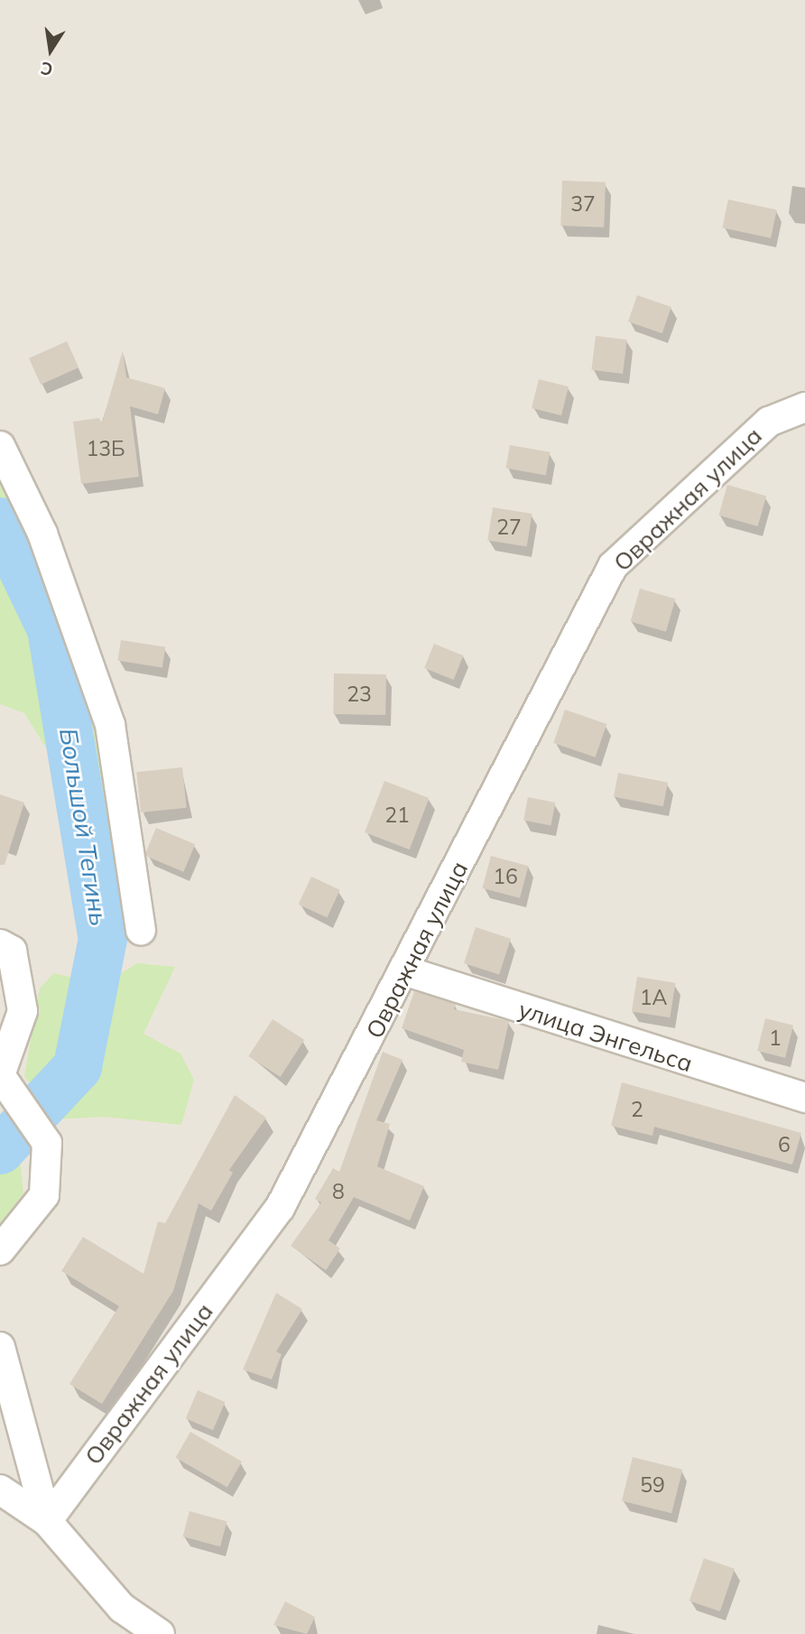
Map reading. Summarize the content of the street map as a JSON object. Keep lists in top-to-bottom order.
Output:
{
  "streets": {
    "street": ["Овражная улица", "улица Энгельса"]
  },
  "crossings": [
    ["Овражная улица", "улица Энгельса"]
  ],
  "water": ["Большой Тегинь"],
  "house_numbers": [
    "37",
    "13Б",
    "27",
    "23",
    "21",
    "16",
    "1А",
    "1",
    "2",
    "6",
    "8",
    "59"
  ],
  "north": "bottom"
}
